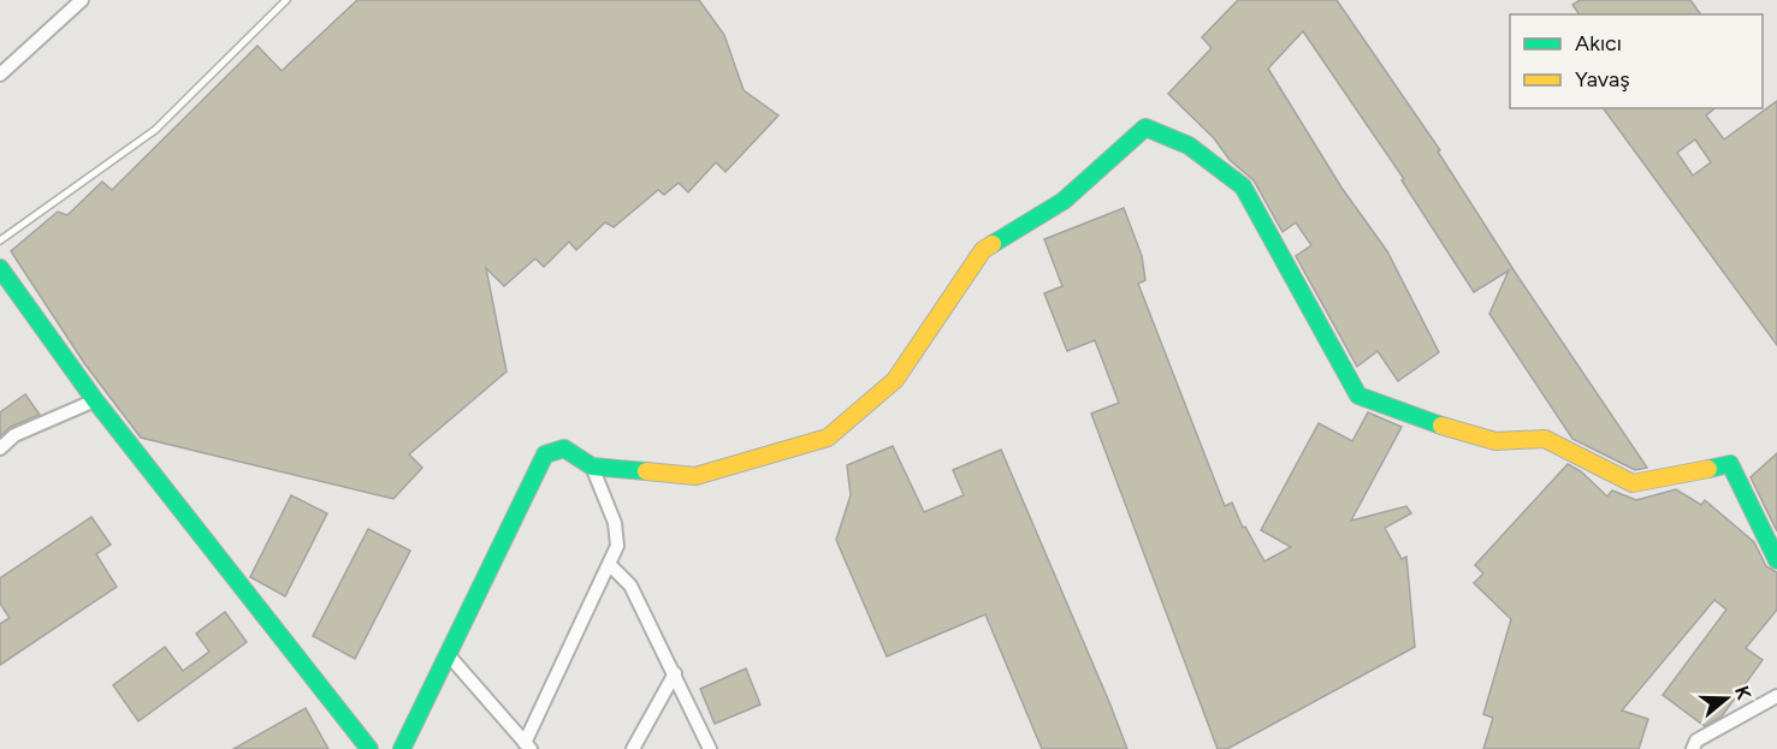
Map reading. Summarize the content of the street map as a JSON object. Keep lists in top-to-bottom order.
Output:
{
  "legend": ["Akıcı", "Yavaş"],
  "north": "right"
}
